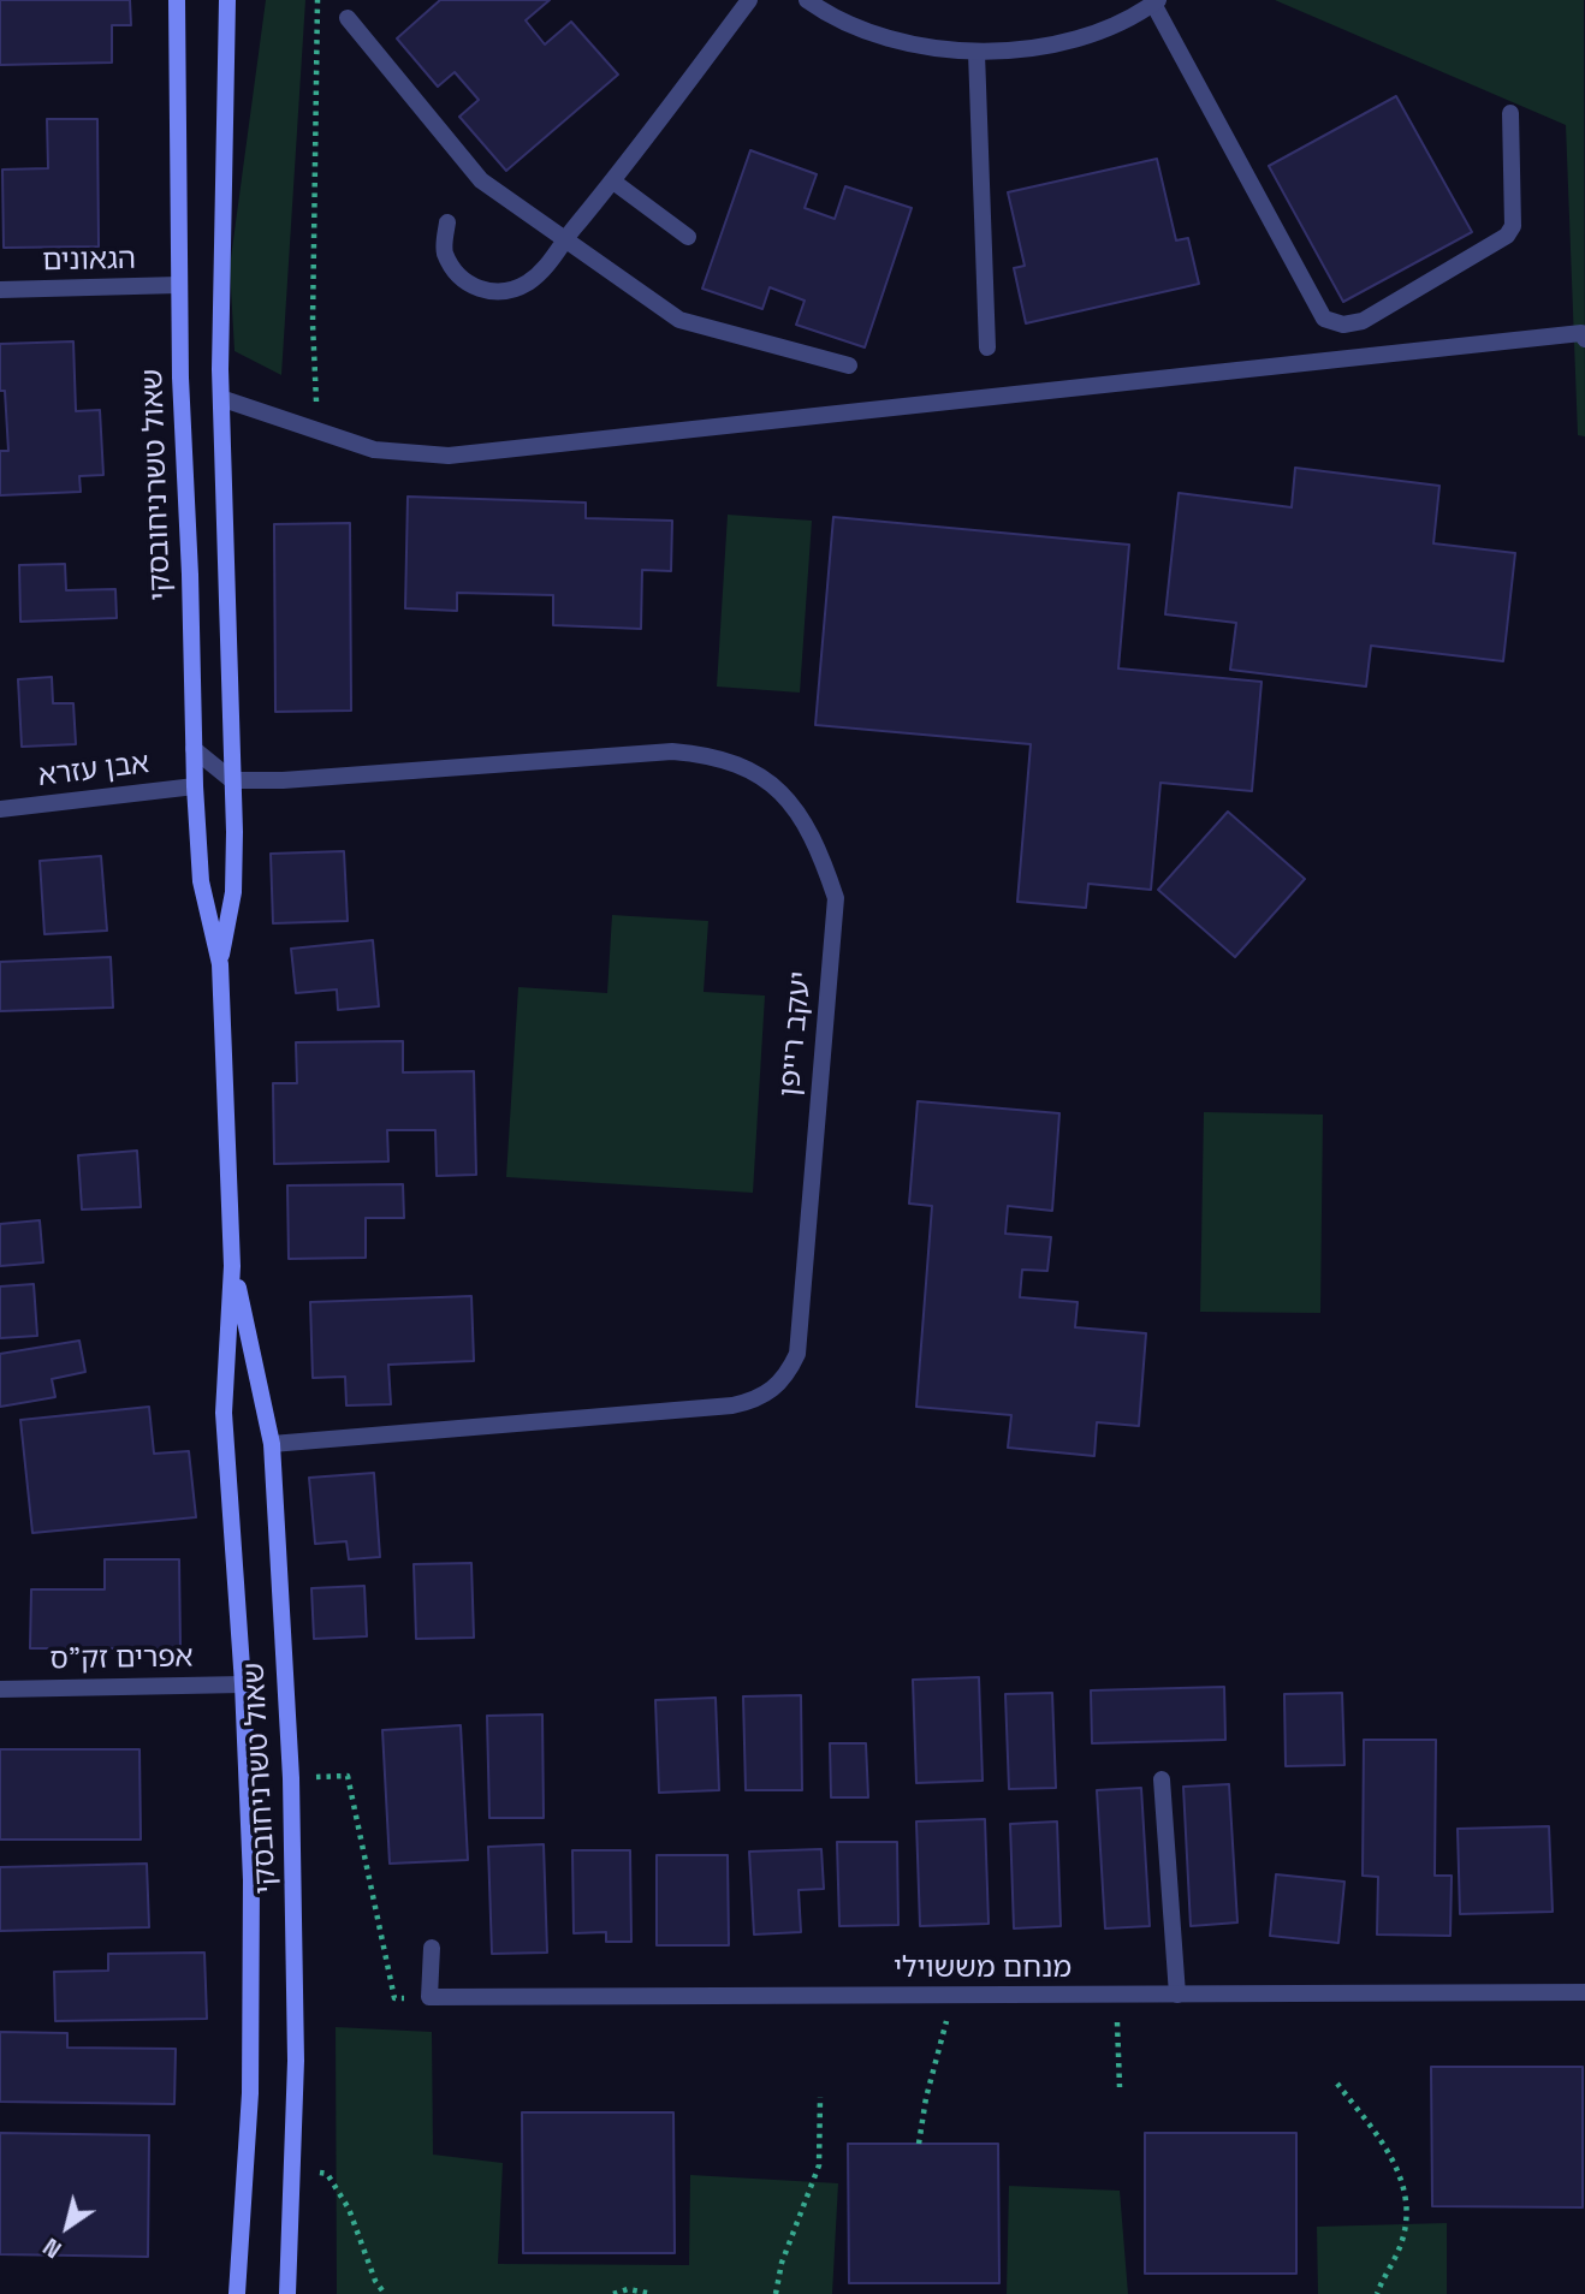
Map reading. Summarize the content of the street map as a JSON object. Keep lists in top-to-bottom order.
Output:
{
  "streets": {
    "street": [
      "הגאונים",
      "שאול טשרניחובסקי",
      "אבן עזרא",
      "יעקב רייפן",
      "אפרים זק\"ס",
      "מנחם מששוילי"
    ]
  },
  "crossings": [
    ["הגאונים", "שאול טשרניחובסקי"],
    ["שאול טשרניחובסקי", "אבן עזרא"],
    ["שאול טשרניחובסקי", "יעקב רייפן"],
    ["שאול טשרניחובסקי", "אפרים זק\"ס"]
  ],
  "north": "bottom left"
}
